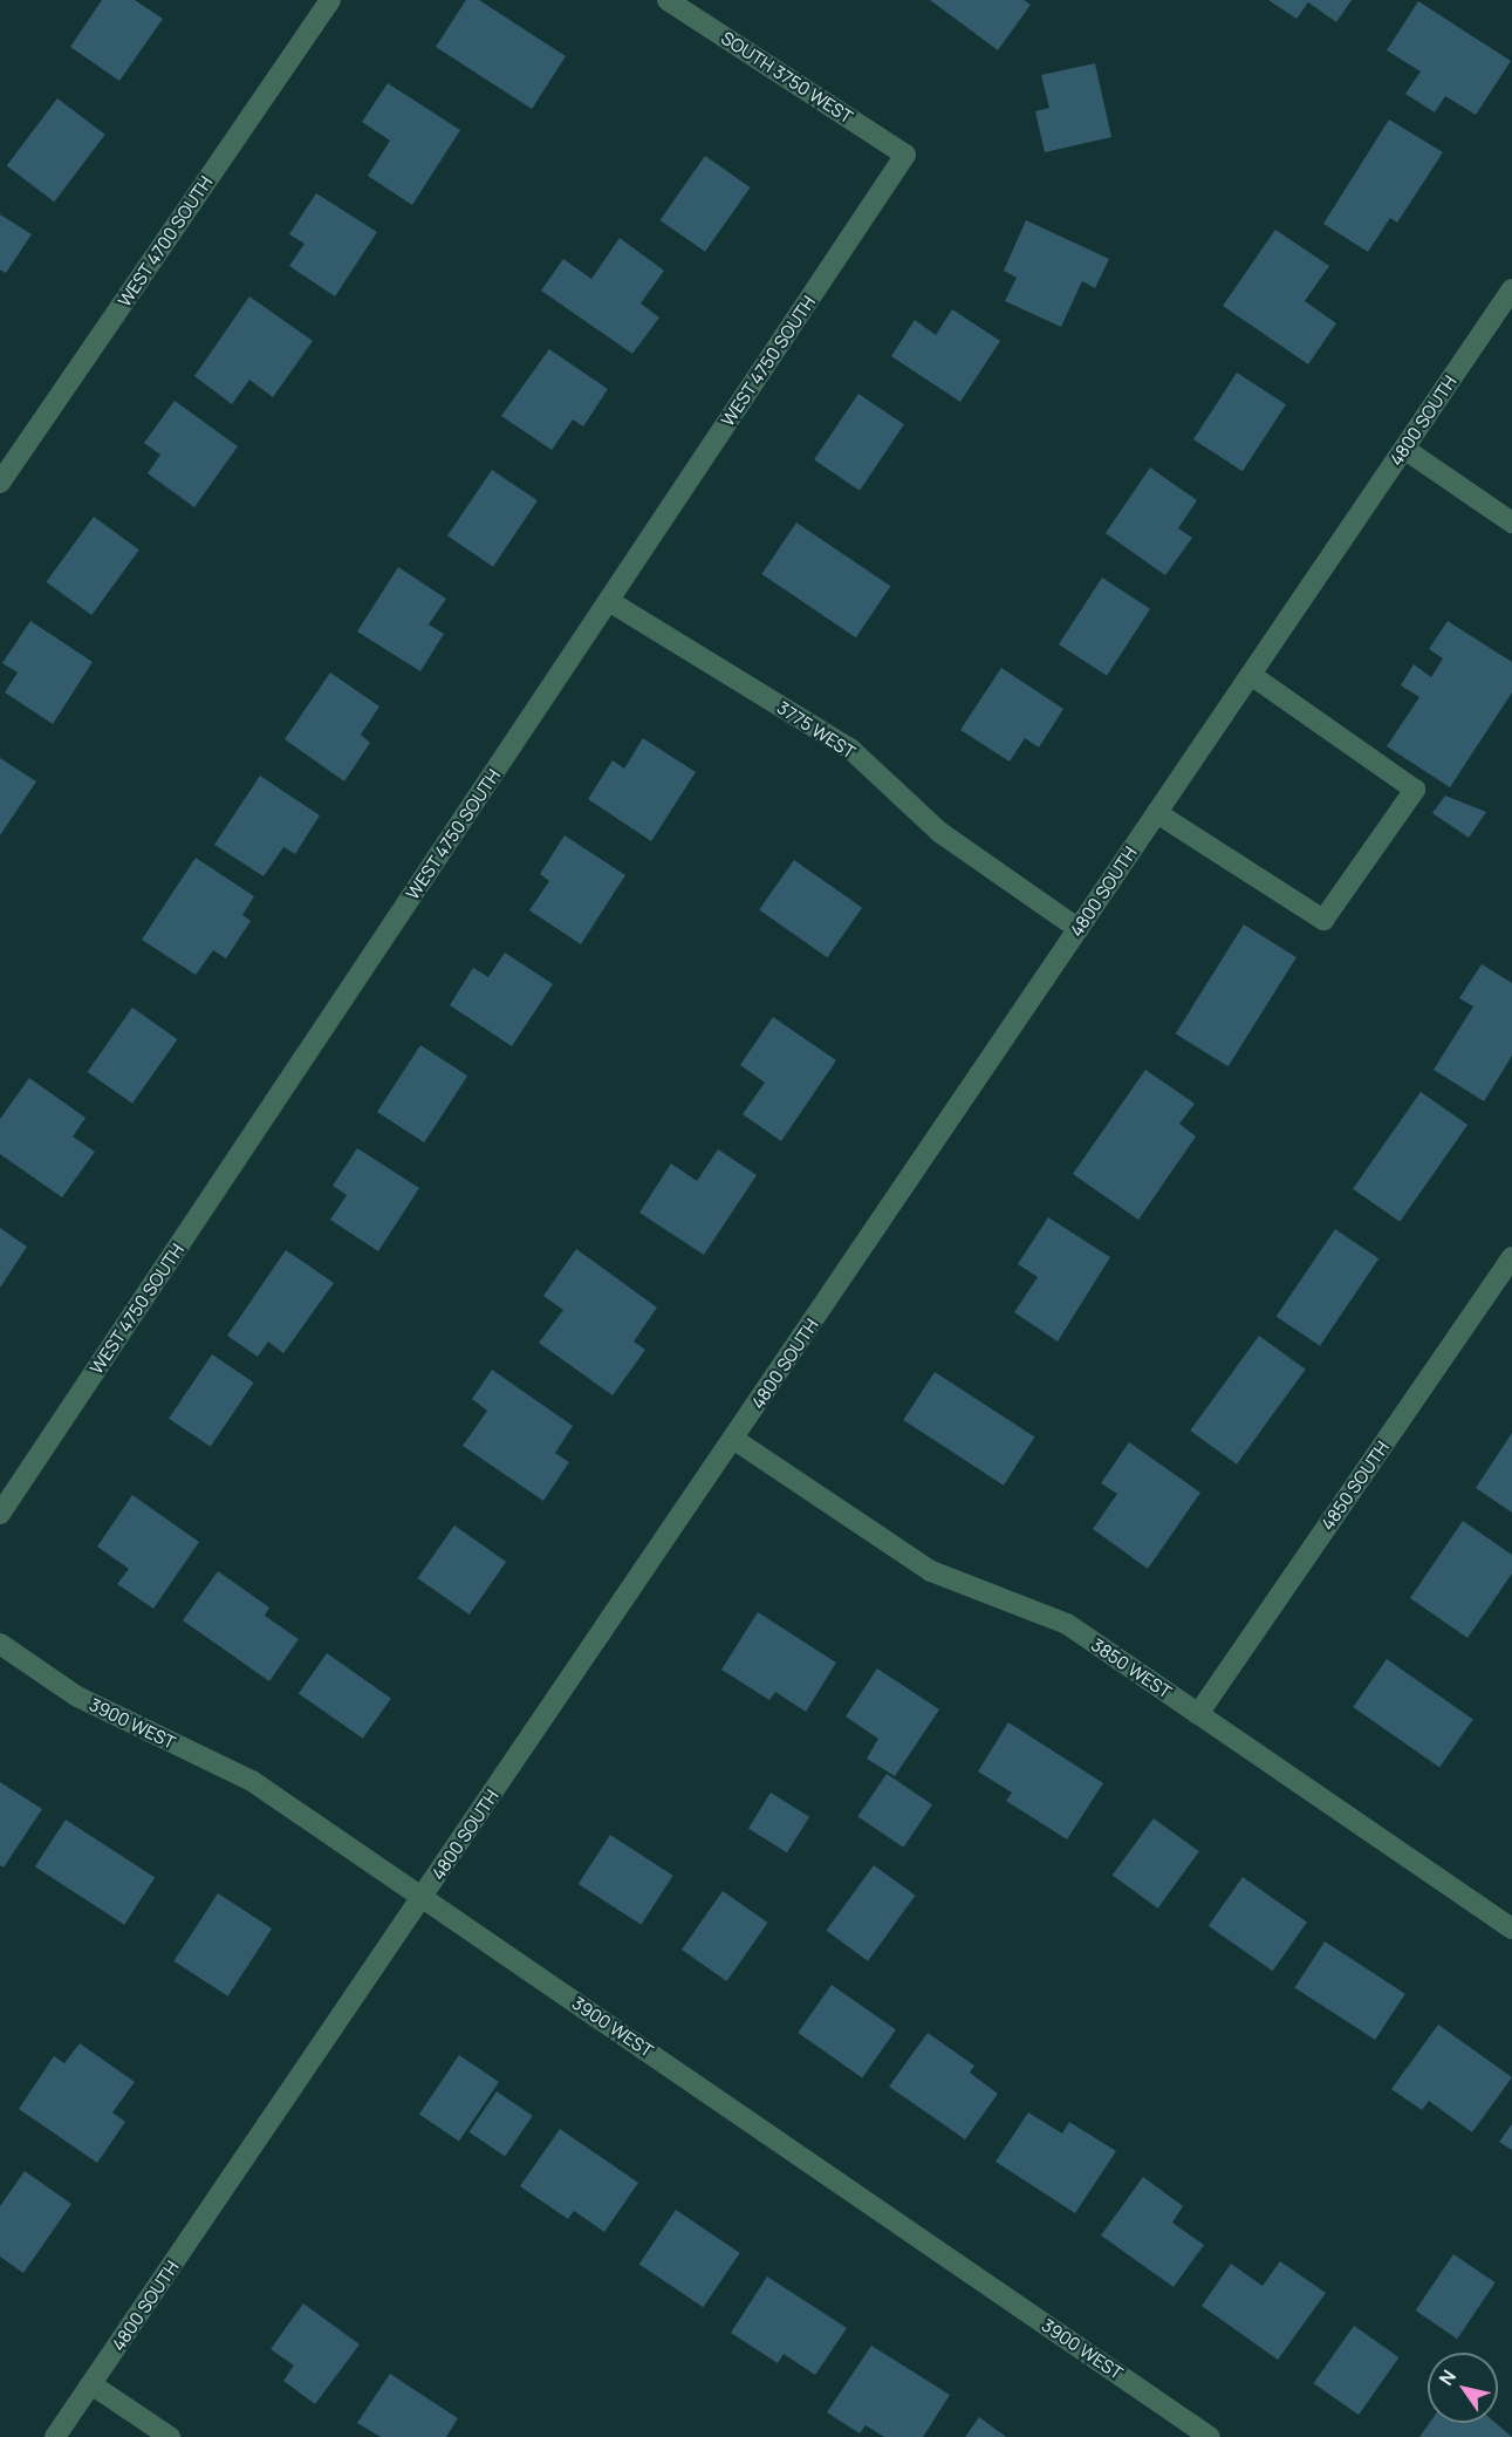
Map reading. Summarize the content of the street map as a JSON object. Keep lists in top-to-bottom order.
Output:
{
  "streets": {
    "street": [
      "SOUTH 3750 WEST",
      "WEST 4700 SOUTH",
      "WEST 4750 SOUTH",
      "4800 SOUTH",
      "3775 WEST",
      "4850 SOUTH",
      "3850 WEST",
      "3900 WEST"
    ]
  },
  "crossings": [
    ["SOUTH 3750 WEST", "WEST 4750 SOUTH"],
    ["WEST 4750 SOUTH", "3775 WEST"],
    ["4800 SOUTH", "3775 WEST"],
    ["4800 SOUTH", "3850 WEST"],
    ["4800 SOUTH", "3900 WEST"],
    ["4850 SOUTH", "3850 WEST"]
  ],
  "north": "top left"
}
